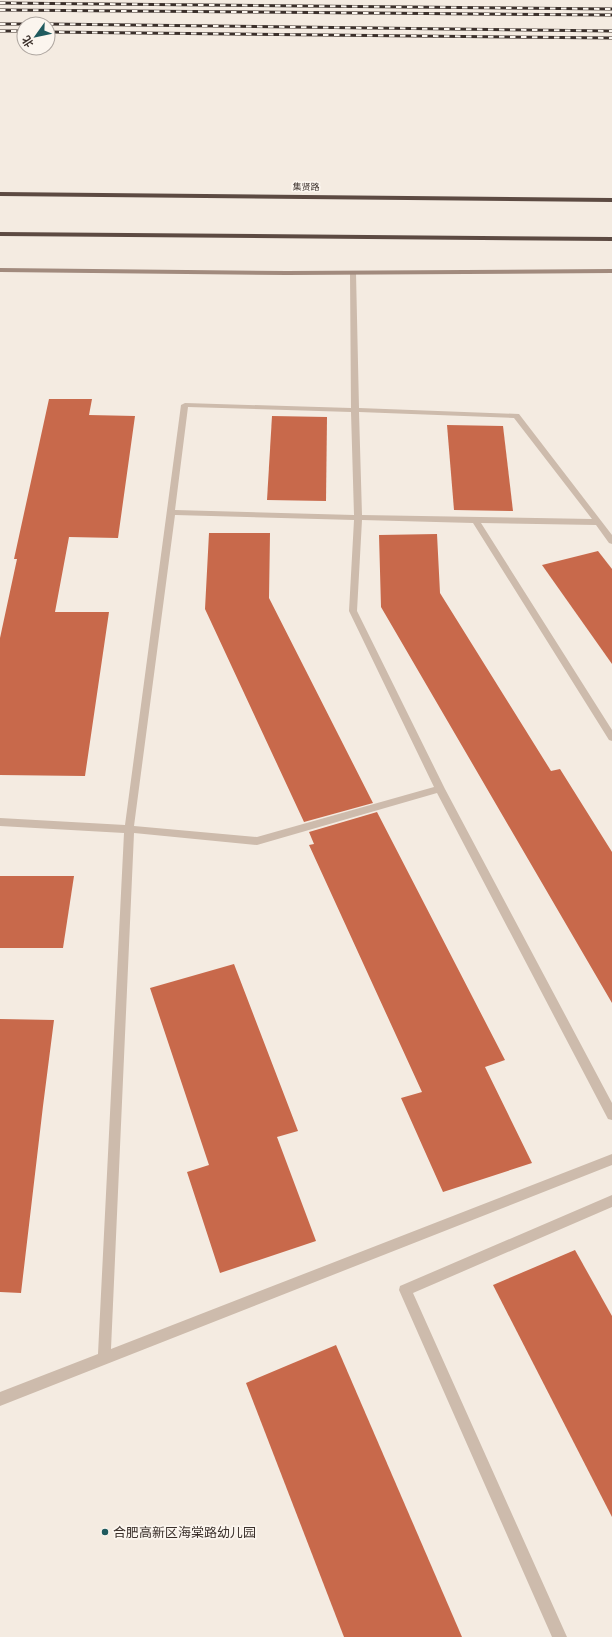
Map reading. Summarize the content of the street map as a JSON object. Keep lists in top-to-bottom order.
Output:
{
  "streets": {
    "highway": ["集贤路"]
  },
  "places": ["合肥高新区海棠路幼儿园"],
  "north": "bottom left"
}
